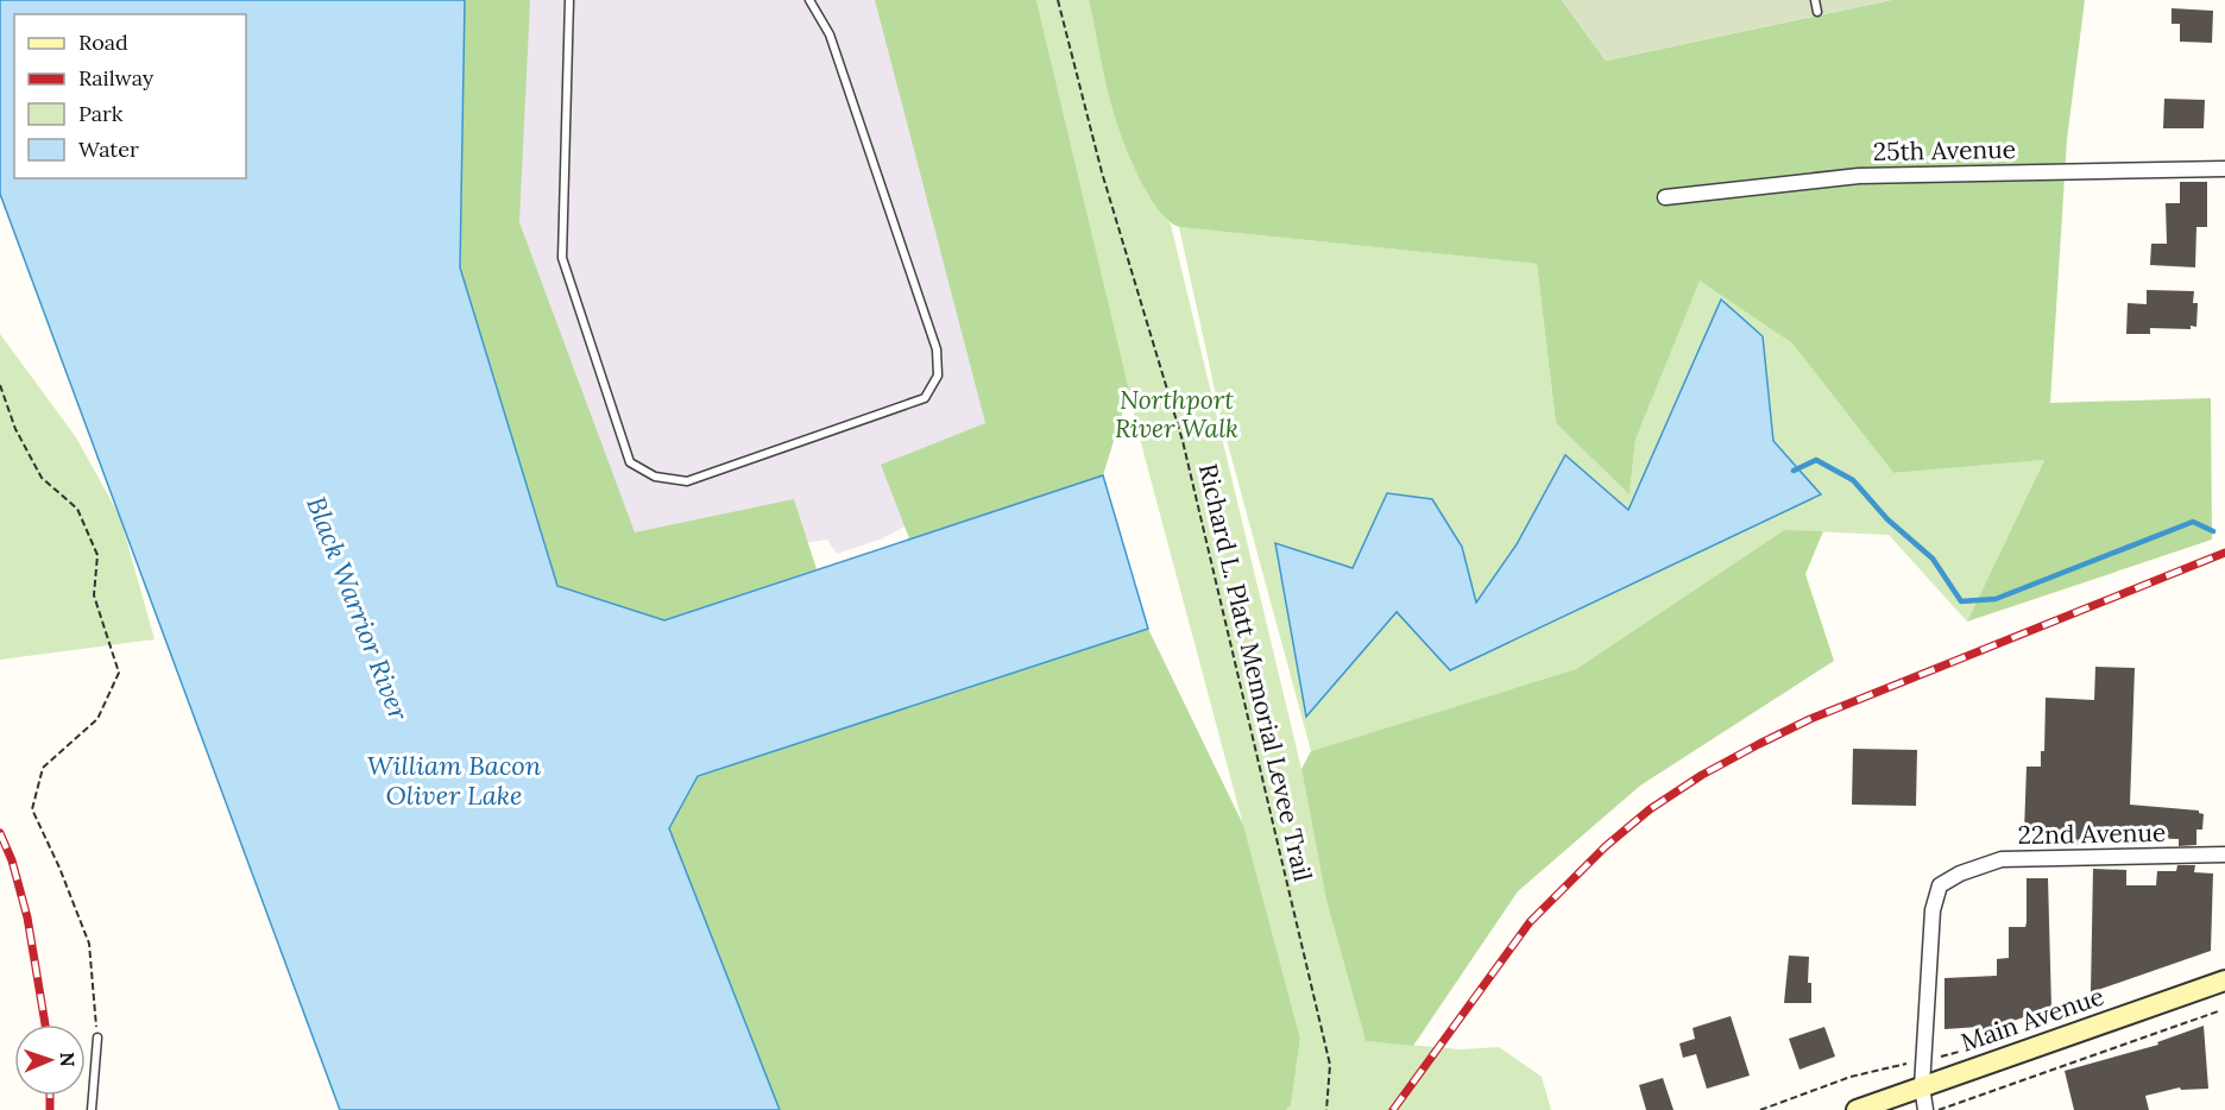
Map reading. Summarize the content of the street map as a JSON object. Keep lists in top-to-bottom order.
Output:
{
  "streets": {
    "main road": ["Main Avenue"],
    "street": ["25th Avenue", "22nd Avenue"],
    "path": ["Richard L. Platt Memorial Levee Trail"]
  },
  "water": ["Black Warrior River", "William Bacon Oliver Lake"],
  "parks": ["Northport River Walk"],
  "legend": [
    "Road",
    "Railway",
    "Park",
    "Water"
  ],
  "north": "right"
}
